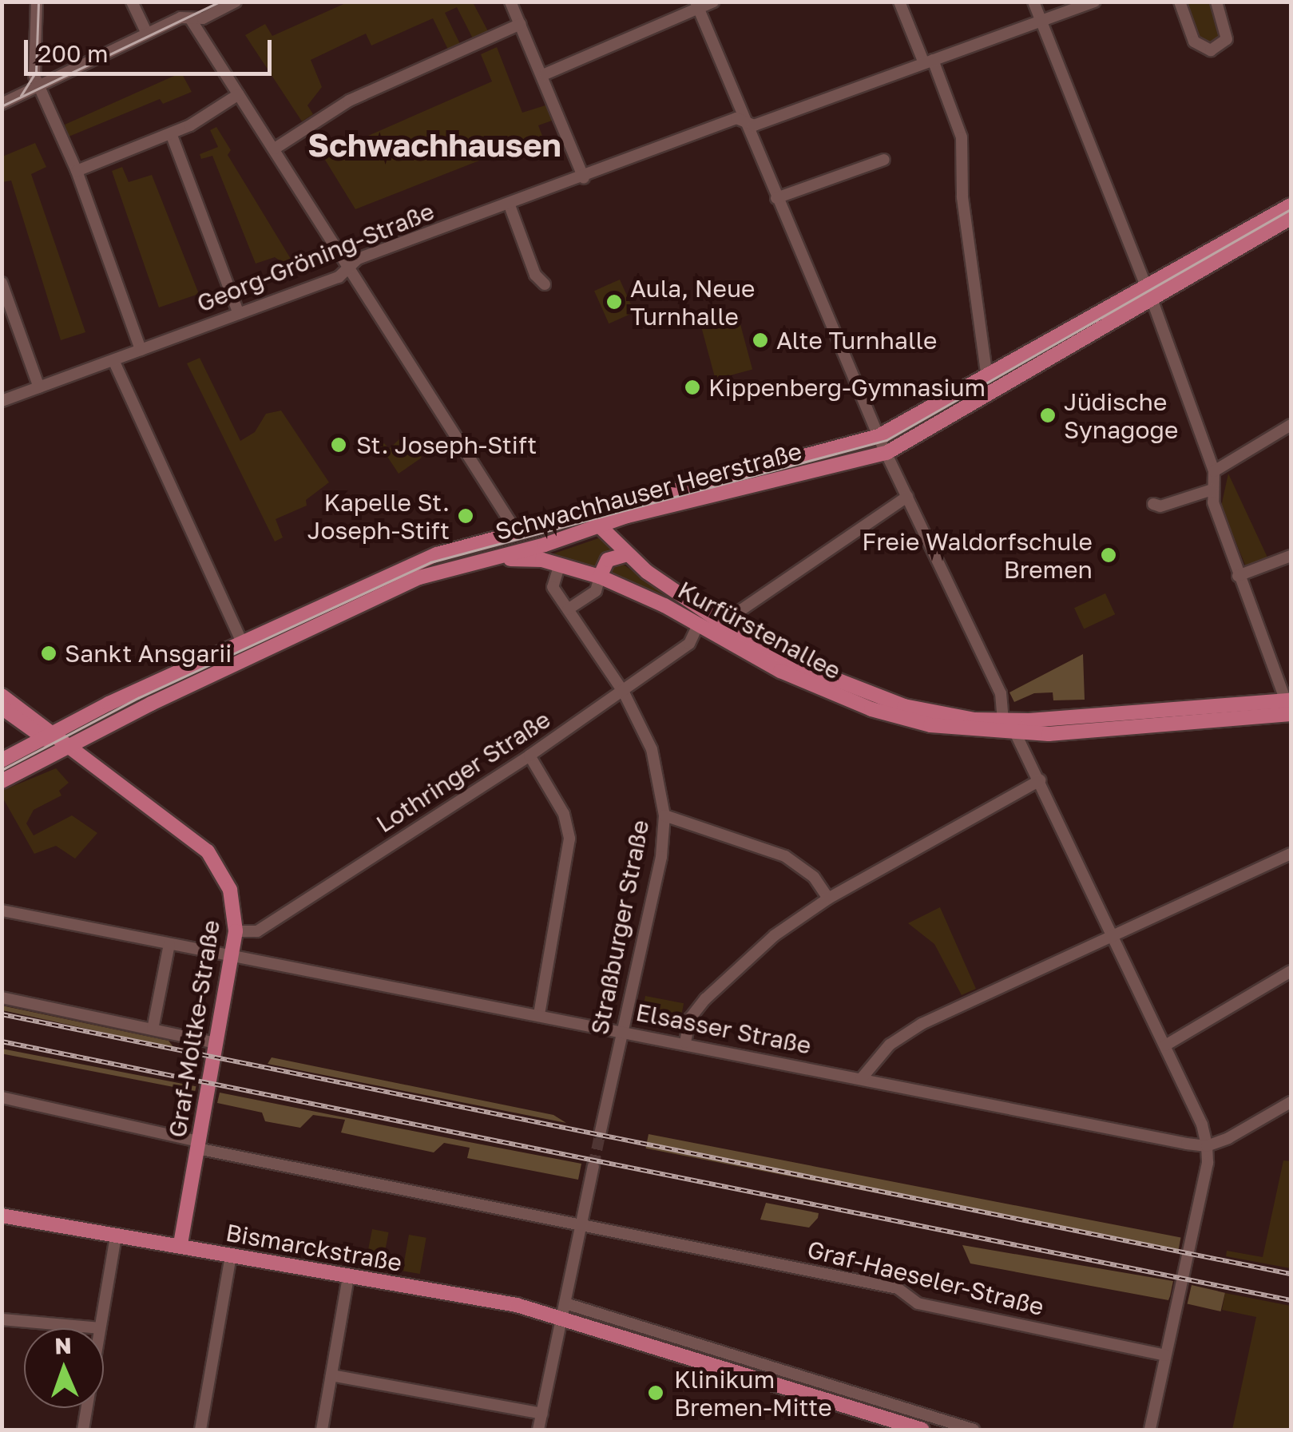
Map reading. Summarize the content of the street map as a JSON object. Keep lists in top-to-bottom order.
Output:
{
  "streets": {
    "main road": [
      "Schwachhauser Heerstraße",
      "Kurfürstenallee",
      "Graf-Moltke-Straße",
      "Bismarckstraße"
    ],
    "street": [
      "Georg-Gröning-Straße",
      "Lothringer Straße",
      "Straßburger Straße",
      "Elsasser Straße",
      "Graf-Haeseler-Straße"
    ]
  },
  "crossings": [
    ["Schwachhauser Heerstraße", "Kurfürstenallee"],
    ["Schwachhauser Heerstraße", "Graf-Moltke-Straße"],
    ["Kurfürstenallee", "Lothringer Straße"],
    ["Kurfürstenallee", "Straßburger Straße"],
    ["Lothringer Straße", "Straßburger Straße"],
    ["Lothringer Straße", "Graf-Moltke-Straße"],
    ["Straßburger Straße", "Elsasser Straße"],
    ["Graf-Moltke-Straße", "Elsasser Straße"],
    ["Graf-Moltke-Straße", "Bismarckstraße"],
    ["Graf-Moltke-Straße", "Graf-Haeseler-Straße"]
  ],
  "districts": ["Schwachhausen"],
  "places": [
    "Aula, Neue Turnhalle",
    "Alte Turnhalle",
    "Kippenberg-Gymnasium",
    "Jüdische Synagoge",
    "St. Joseph-Stift",
    "Kapelle St. Joseph-Stift",
    "Freie Waldorfschule Bremen",
    "Sankt Ansgarii",
    "Klinikum Bremen-Mitte"
  ],
  "scale_bar": "200 m",
  "north": "top"
}
